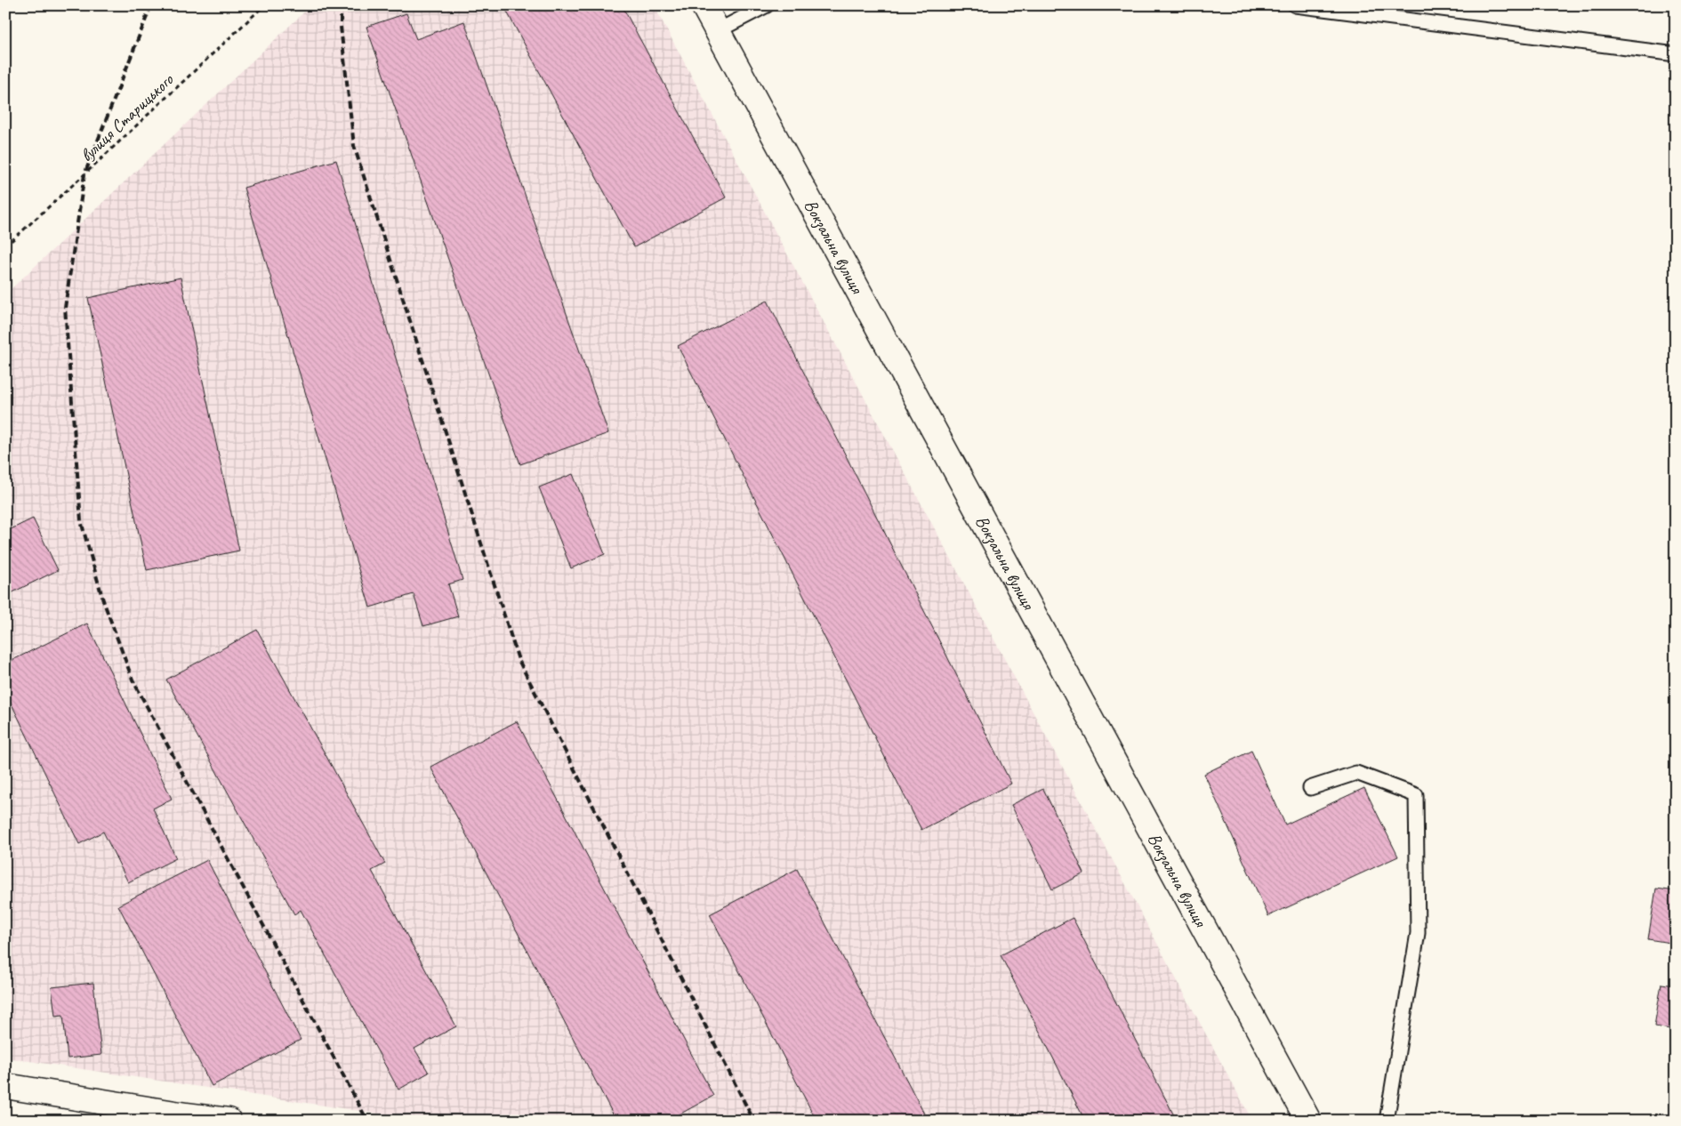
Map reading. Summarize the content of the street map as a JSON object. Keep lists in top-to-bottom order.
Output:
{
  "streets": {
    "street": ["Вокзальна вулиця"],
    "path": ["вулиця Старицького"]
  }
}
